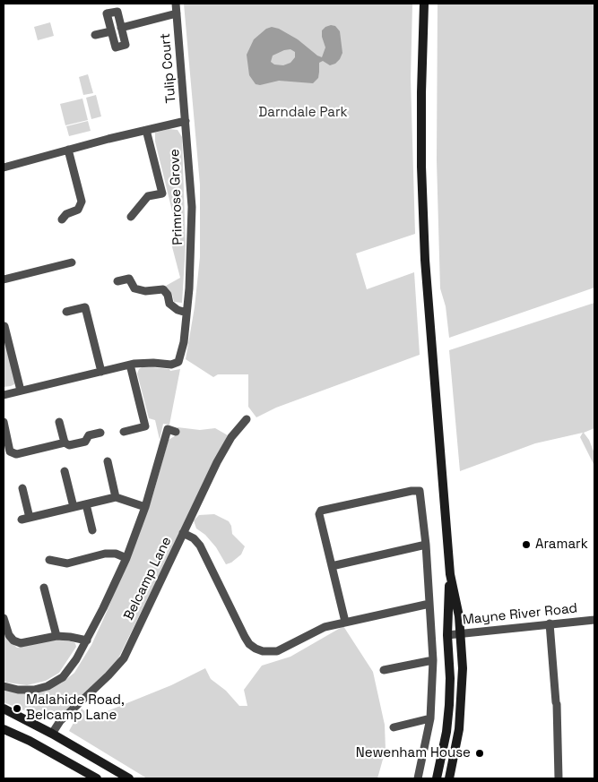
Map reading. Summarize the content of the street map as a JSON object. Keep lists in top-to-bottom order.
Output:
{
  "streets": {
    "street": [
      "Tulip Court",
      "Primrose Grove",
      "Belcamp Lane",
      "Mayne River Road"
    ]
  },
  "crossings": [
    ["Tulip Court", "Primrose Grove"]
  ],
  "parks": ["Darndale Park"],
  "places": ["Aramark", "Malahide Road, Belcamp Lane", "Newenham House"]
}
